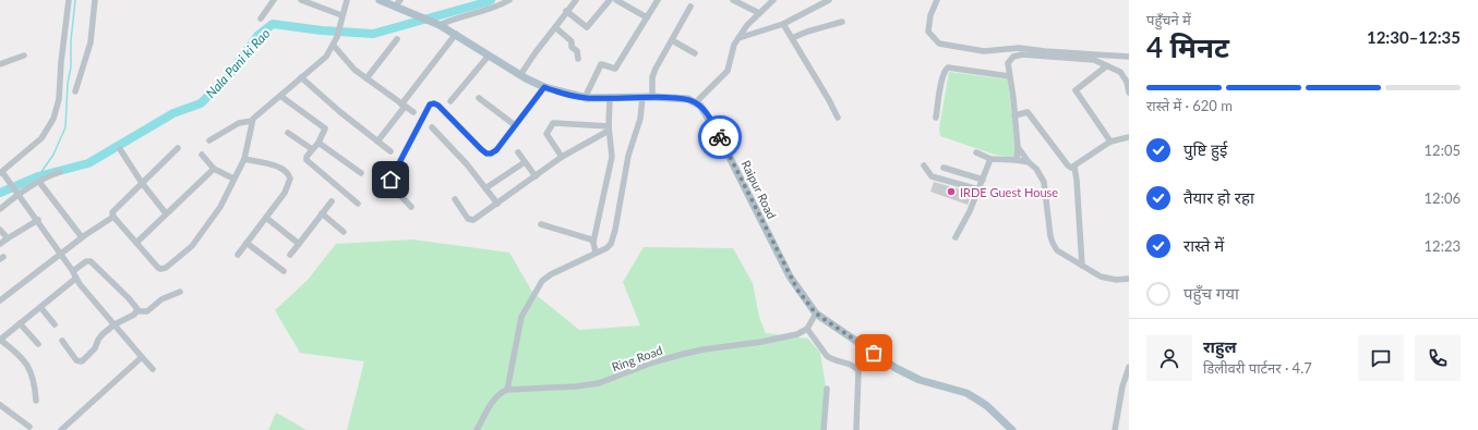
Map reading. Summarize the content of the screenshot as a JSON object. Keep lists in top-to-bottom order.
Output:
{
  "streets": {
    "main road": ["Raipur Road"],
    "street": ["Ring Road"]
  },
  "water": ["Nala Pani ki Rao"],
  "places": ["IRDE Guest House"],
  "page": {
    "heading": ["4 मिनट", "पहुँचने में", "12:30–12:35"],
    "panel": ["राहुल", "डिलीवरी पार्टनर · 4.7"],
    "bar": "रास्ते में · 620 m",
    "list": [
      ["पुष्टि हुई", "12:05"],
      ["तैयार हो रहा", "12:06"],
      ["रास्ते में", "12:23"],
      "पहुँच गया"
    ]
  }
}
